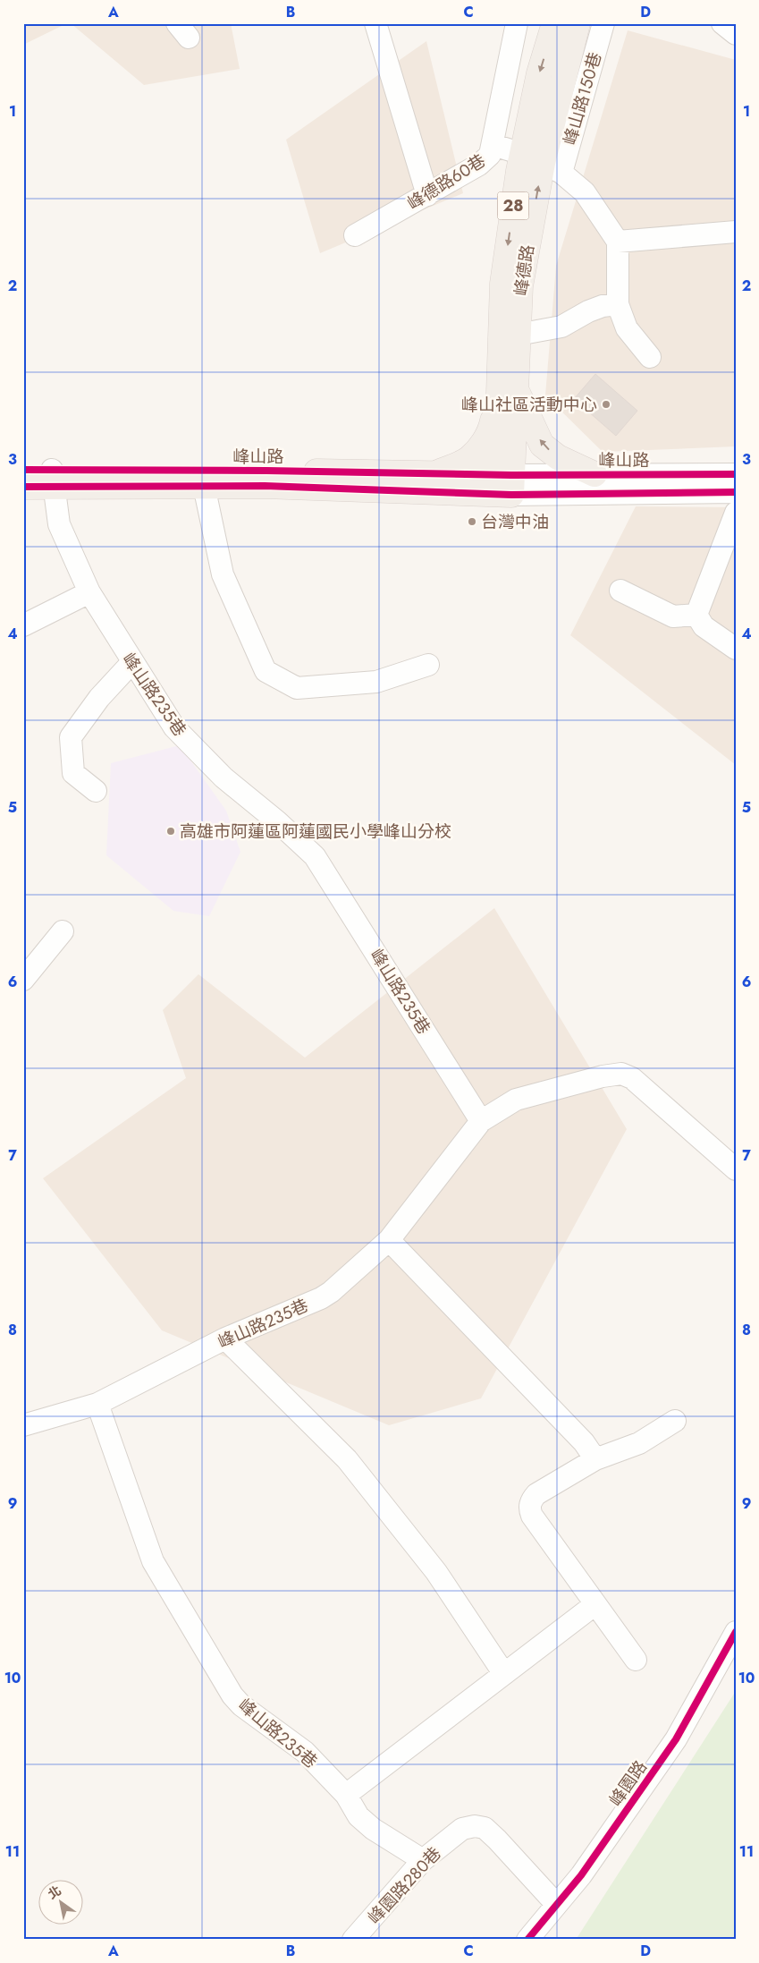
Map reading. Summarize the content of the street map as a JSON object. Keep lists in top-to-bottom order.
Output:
{
  "streets": {
    "main road": ["28", "峰德路", "峰山路"],
    "street": [
      "峰山路150巷",
      "峰德路60巷",
      "峰山路235巷",
      "峰園路",
      "峰園路280巷"
    ]
  },
  "crossings": [
    ["峰山路150巷", "峰德路"],
    ["峰德路", "峰山路"],
    ["峰山路", "峰山路235巷"],
    ["峰山路235巷", "峰園路280巷"],
    ["峰園路", "峰園路280巷"]
  ],
  "places": ["峰山社區活動中心", "台灣中油", "高雄市阿蓮區阿蓮國民小學峰山分校"],
  "north": "top left",
  "grid": {
    "columns": [
      "A",
      "B",
      "C",
      "D"
    ],
    "rows": [
      "1",
      "2",
      "3",
      "4",
      "5",
      "6",
      "7",
      "8",
      "9",
      "10",
      "11"
    ]
  }
}
